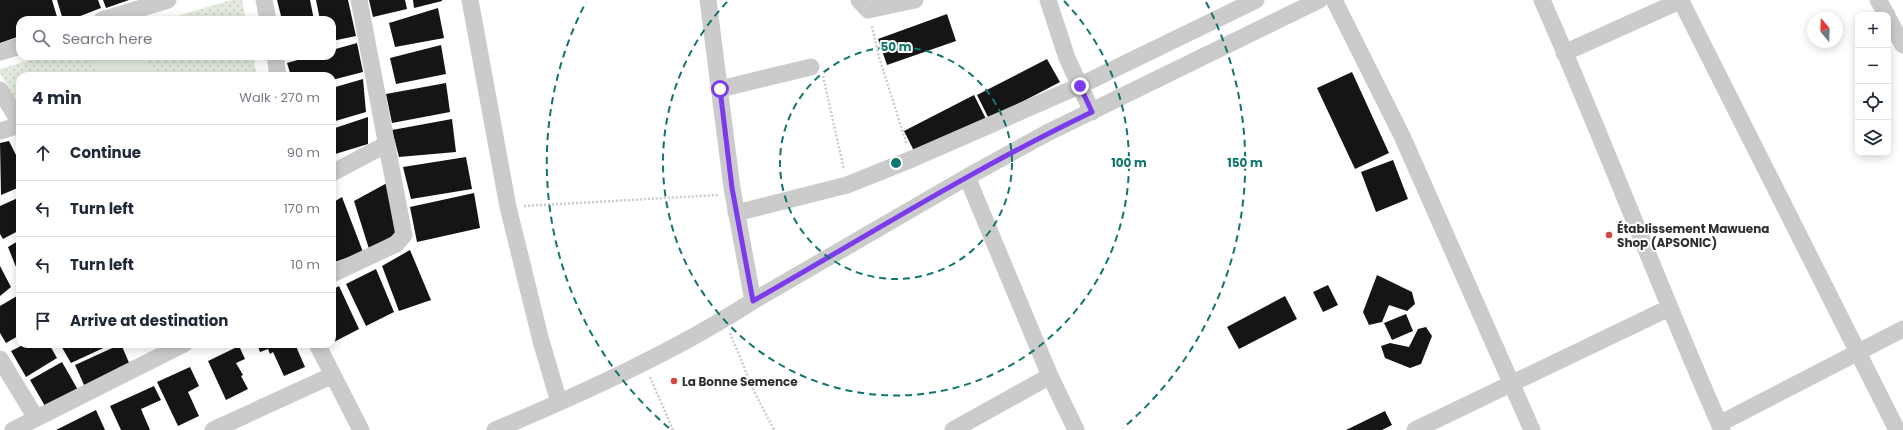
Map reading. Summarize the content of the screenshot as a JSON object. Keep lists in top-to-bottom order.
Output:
{
  "places": ["Établissement Mawuena Shop (APSONIC)", "La Bonne Semence"],
  "north": "top",
  "page": {
    "map_buttons": ["+", "−"],
    "search": "Search here",
    "heading": ["4 min", "Walk · 270 m"],
    "list": [
      ["Continue", "90 m"],
      ["Turn left", "170 m"],
      ["Turn left", "10 m"],
      "Arrive at destination"
    ]
  },
  "rings": ["50 m", "100 m", "150 m"]
}
